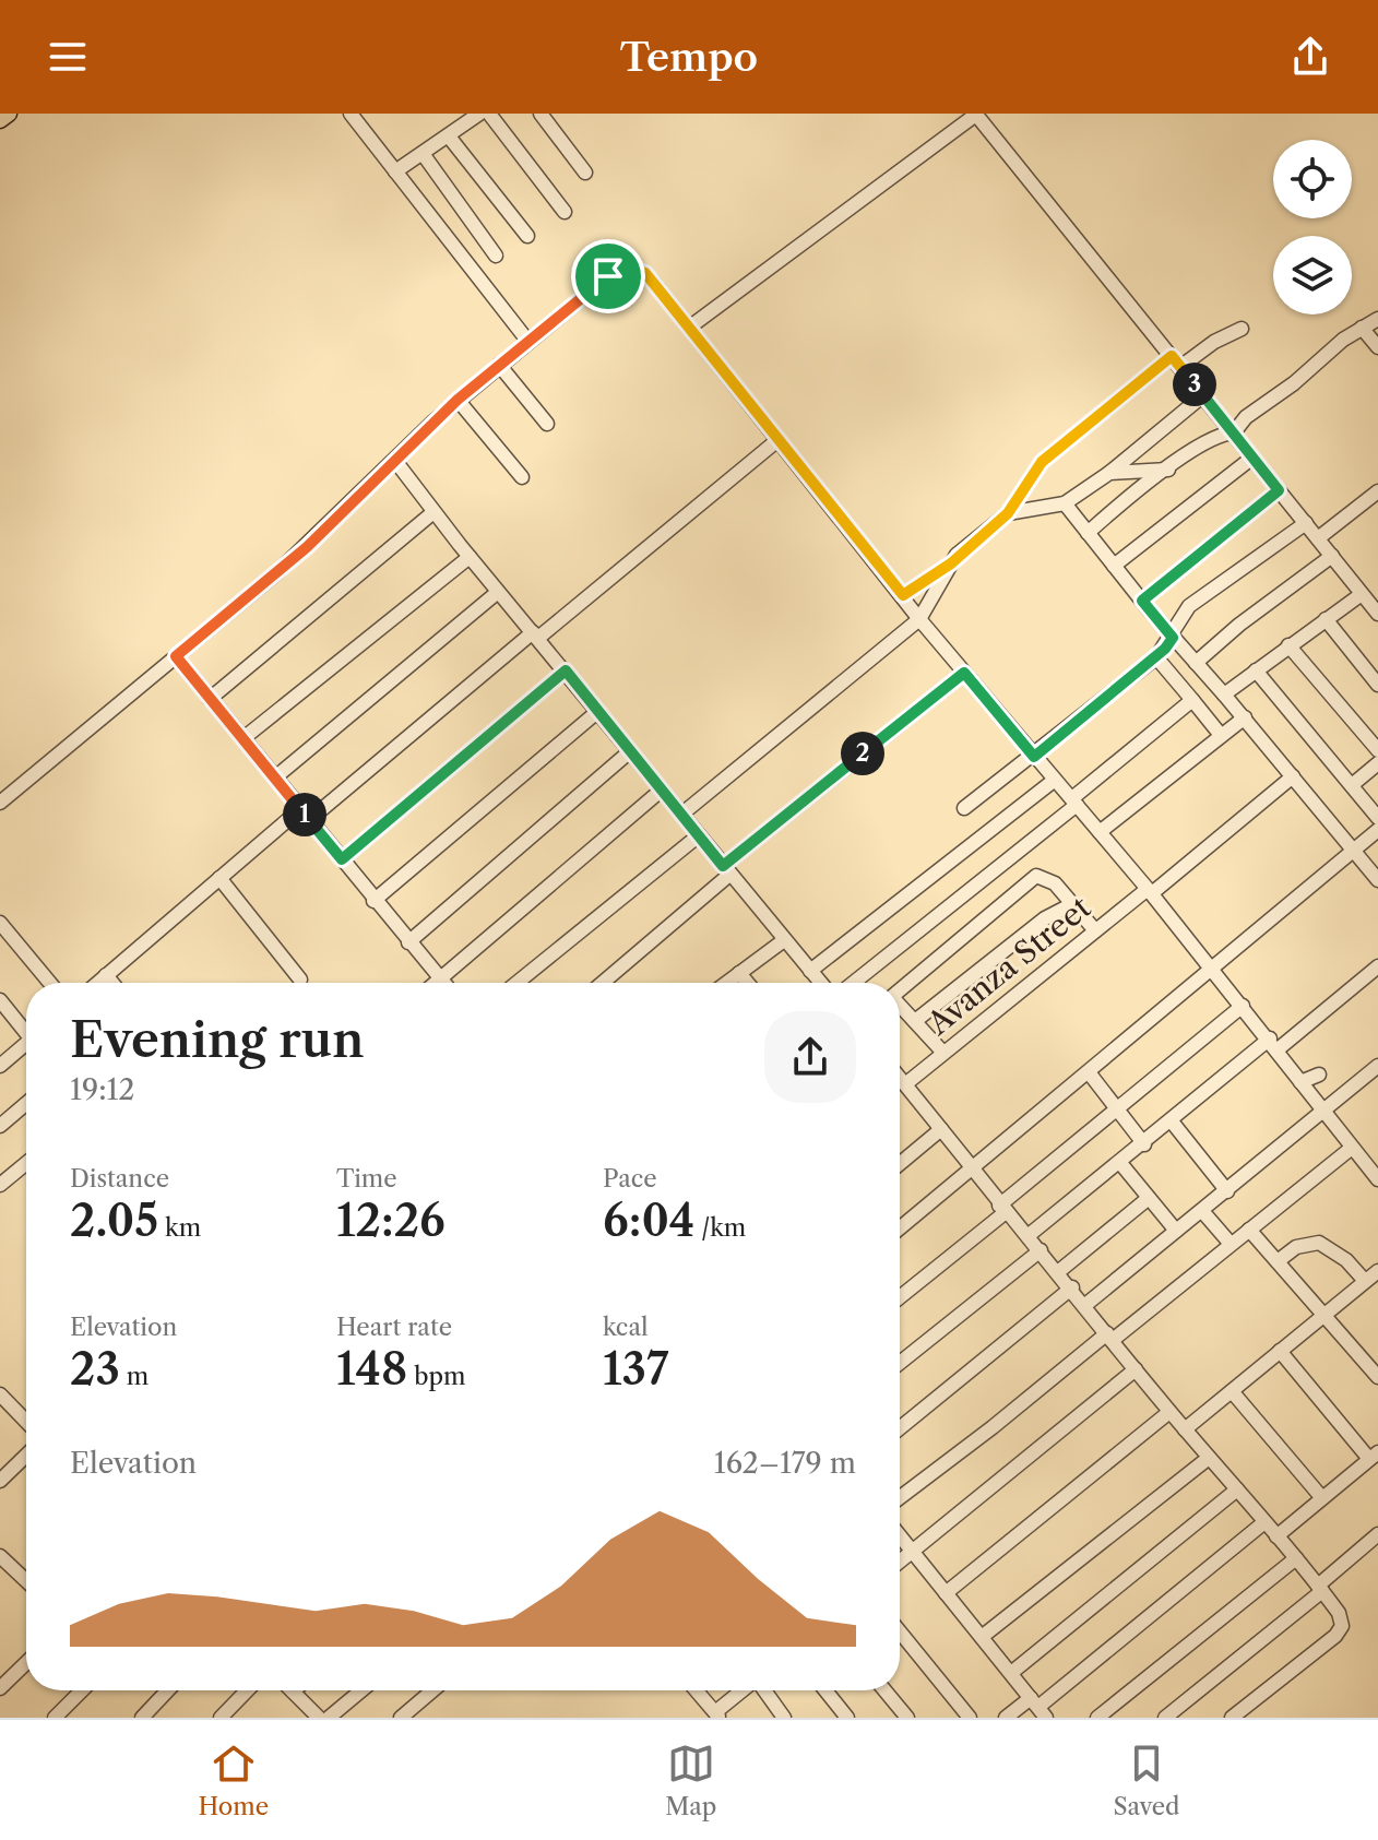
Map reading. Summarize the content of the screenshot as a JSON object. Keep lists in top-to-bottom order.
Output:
{
  "streets": {
    "street": ["Avanza Street"]
  },
  "page": {
    "header": "Tempo",
    "pins": ["3", "2", "1"],
    "heading": ["Evening run", "19:12"],
    "stats": [
      ["Distance", "2.05 km"],
      ["Time", "12:26"],
      ["Pace", "6:04 /km"],
      ["Elevation", "23 m"],
      ["Heart rate", "148 bpm"],
      ["kcal", "137"]
    ],
    "chart": ["Elevation", "162–179 m"],
    "tabs": ["Home", "Map", "Saved"]
  }
}
